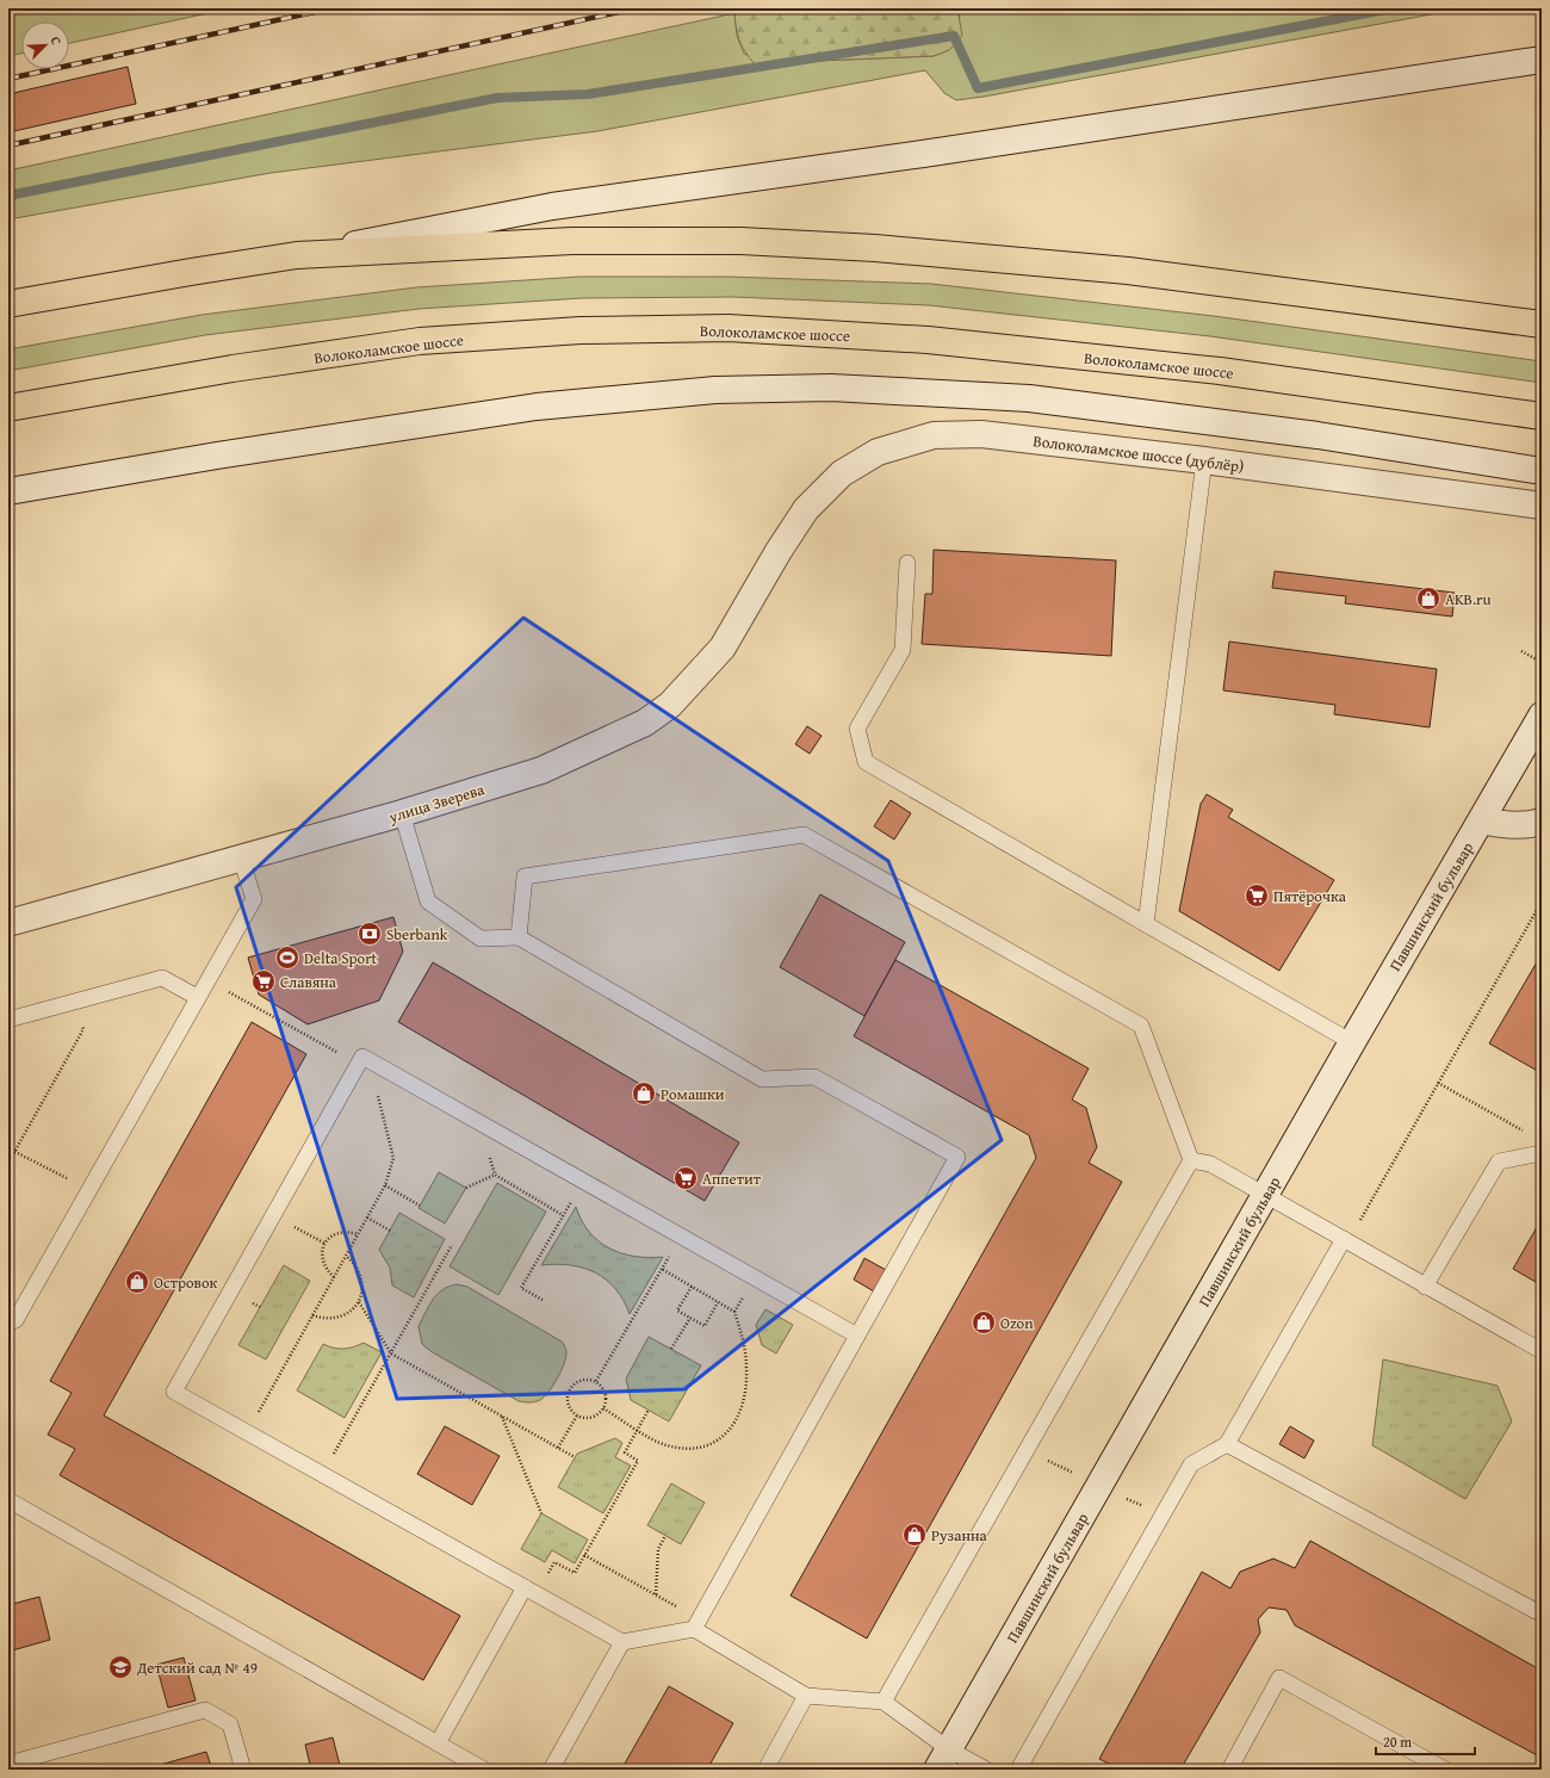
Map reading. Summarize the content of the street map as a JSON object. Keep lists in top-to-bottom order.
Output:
{
  "streets": {
    "main road": ["Волоколамское шоссе"],
    "street": ["Волоколамское шоссе (дублёр)", "улица Зверева", "Павшинский бульвар"]
  },
  "crossings": [
    ["Волоколамское шоссе (дублёр)", "улица Зверева"]
  ],
  "places": {
    "shop": [
      "AKB.ru",
      "Ромашки",
      "Островок",
      "Ozon",
      "Рузанна"
    ],
    "supermarket": ["Пятёрочка", "Славяна", "Аппетит"],
    "bank": ["Sberbank"],
    "sports": ["Delta Sport"],
    "school or university": ["Детский сад № 49"]
  },
  "scale_bar": "20 m",
  "north": "top right"
}
